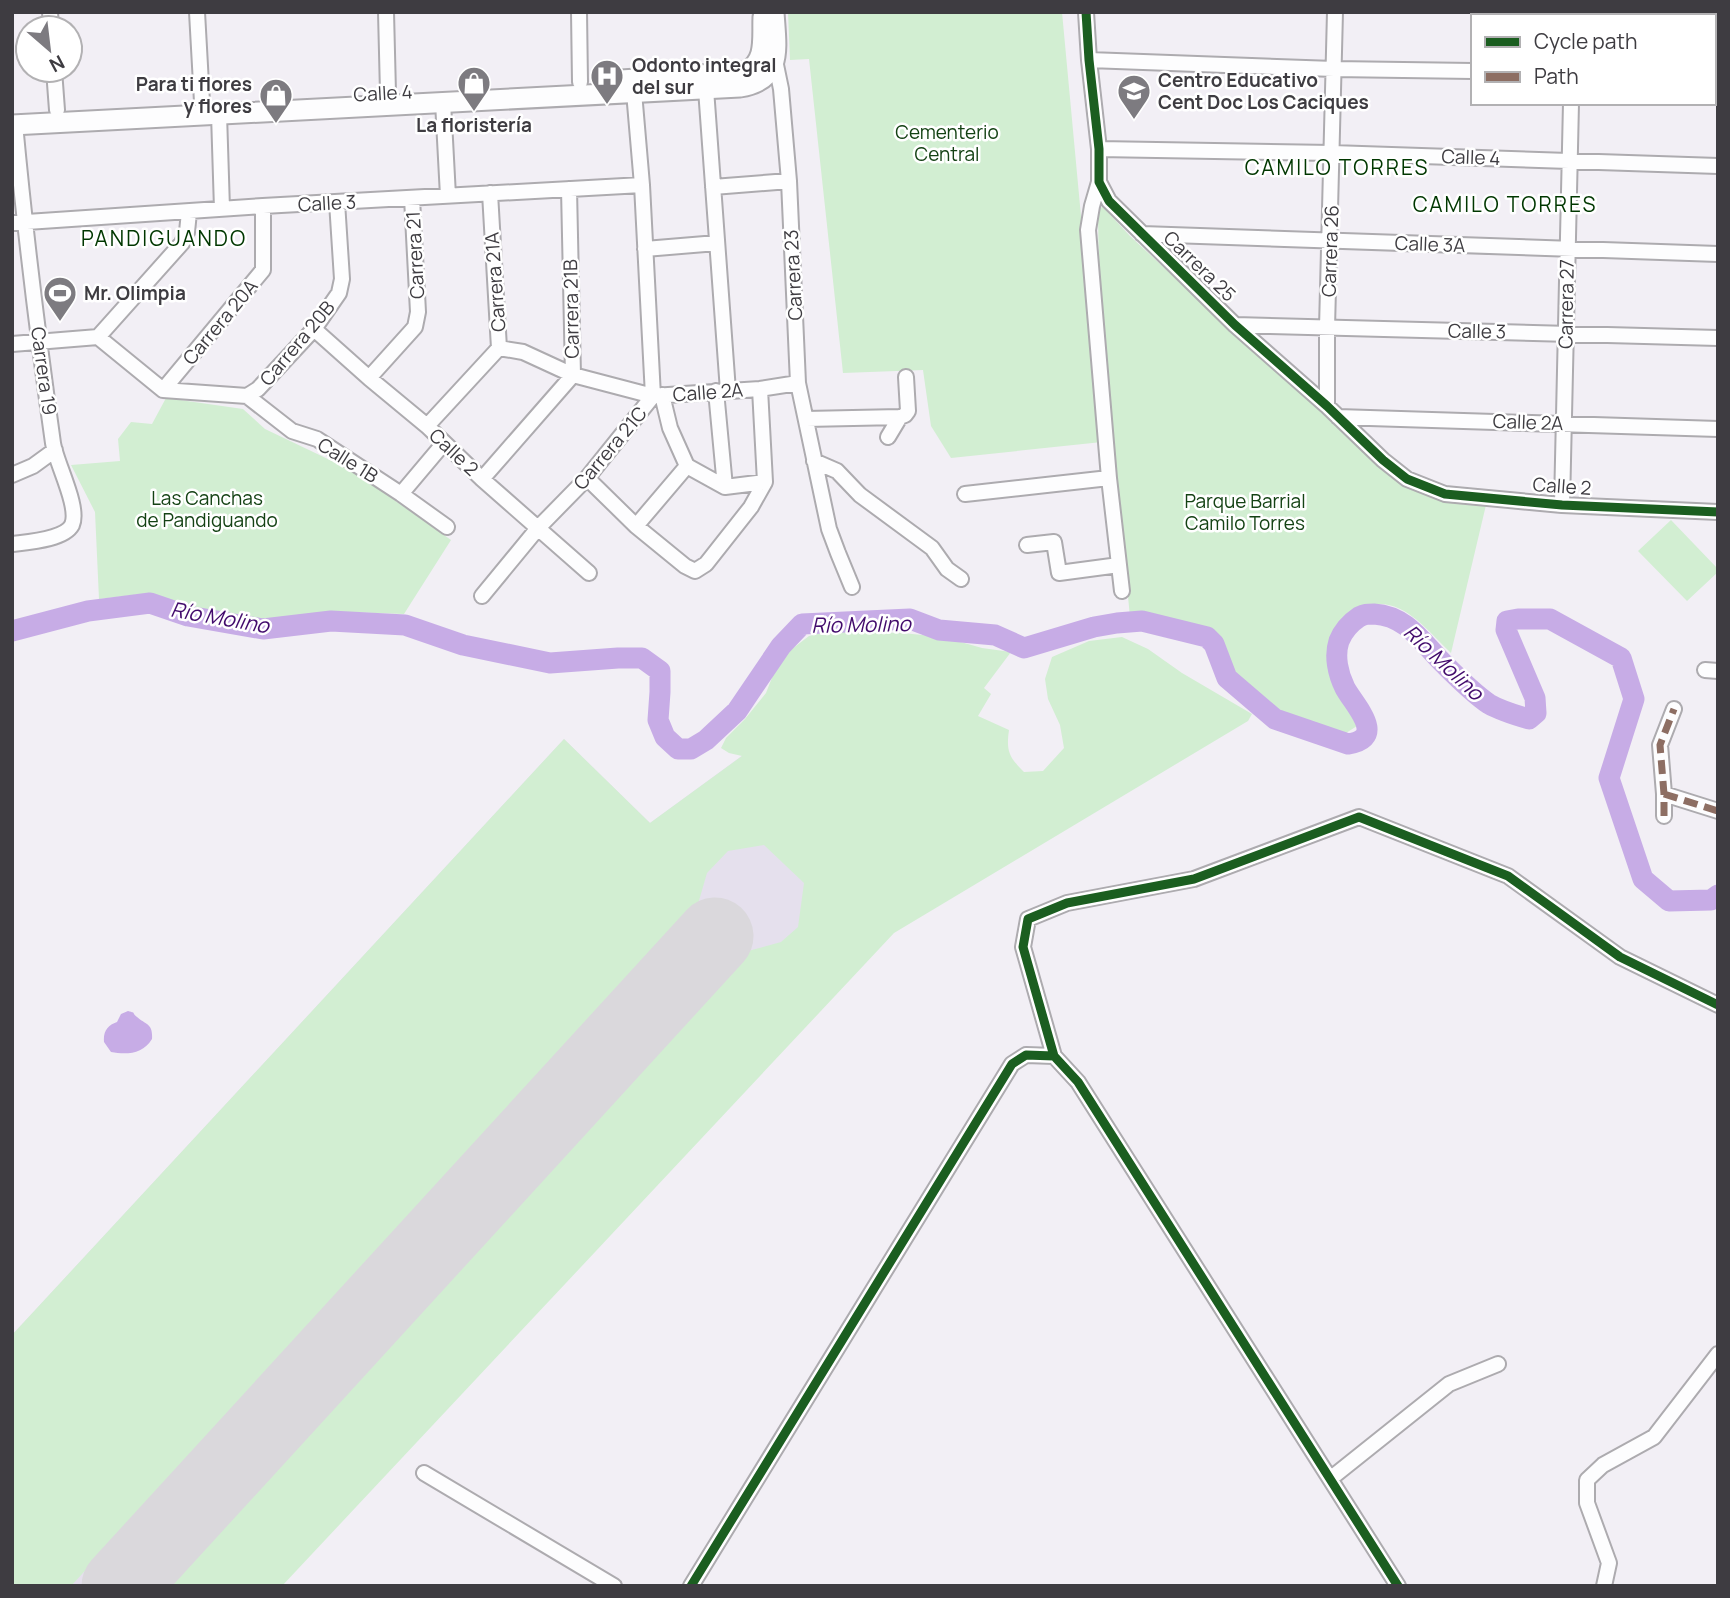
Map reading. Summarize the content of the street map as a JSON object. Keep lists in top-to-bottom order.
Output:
{
  "streets": {
    "main road": ["Calle 4", "Carrera 23"],
    "street": [
      "Calle 3",
      "Calle 3A",
      "Carrera 26",
      "Carrera 21",
      "Carrera 25",
      "Carrera 21A",
      "Carrera 27",
      "Carrera 21B",
      "Carrera 20A",
      "Carrera 20B",
      "Carrera 19",
      "Calle 2A",
      "Carrera 21C",
      "Calle 2",
      "Calle 1B"
    ]
  },
  "crossings": [
    ["Calle 4", "Carrera 26"],
    ["Calle 4", "Carrera 27"],
    ["Calle 4", "Carrera 19"],
    ["Calle 4", "Carrera 21C"],
    ["Calle 3", "Carrera 26"],
    ["Calle 3", "Carrera 21"],
    ["Calle 3", "Carrera 25"],
    ["Calle 3", "Carrera 21A"],
    ["Calle 3", "Carrera 27"],
    ["Calle 3", "Carrera 21B"],
    ["Calle 3", "Carrera 20A"],
    ["Calle 3", "Carrera 20B"],
    ["Calle 3", "Carrera 19"],
    ["Calle 3", "Carrera 21C"],
    ["Calle 3A", "Carrera 26"],
    ["Calle 3A", "Carrera 25"],
    ["Calle 3A", "Carrera 27"],
    ["Carrera 26", "Carrera 25"],
    ["Carrera 26", "Calle 2A"],
    ["Carrera 21", "Calle 2"],
    ["Carrera 25", "Calle 2A"],
    ["Carrera 25", "Calle 2"],
    ["Carrera 23", "Calle 2A"],
    ["Carrera 21A", "Calle 2A"],
    ["Carrera 21A", "Calle 2"],
    ["Carrera 27", "Calle 2A"],
    ["Carrera 27", "Calle 2"],
    ["Carrera 21B", "Calle 2A"],
    ["Carrera 21B", "Calle 2"],
    ["Carrera 20B", "Calle 2"],
    ["Carrera 20B", "Calle 1B"],
    ["Calle 2A", "Carrera 21C"],
    ["Carrera 21C", "Calle 2"]
  ],
  "districts": ["CAMILO TORRES", "CAMILO TORRES", "PANDIGUANDO"],
  "water": ["Río Molino"],
  "parks": ["Cementerio Central", "Las Canchas de Pandiguando", "Parque Barrial Camilo Torres"],
  "places": {
    "hospital": ["Odonto integral del sur"],
    "shop": ["La floristería", "Para ti flores y flores"],
    "school or university": ["Centro Educativo Cent Doc Los Caciques"],
    "sports": ["Mr. Olimpia"]
  },
  "legend": ["Cycle path", "Path"],
  "north": "bottom right"
}
